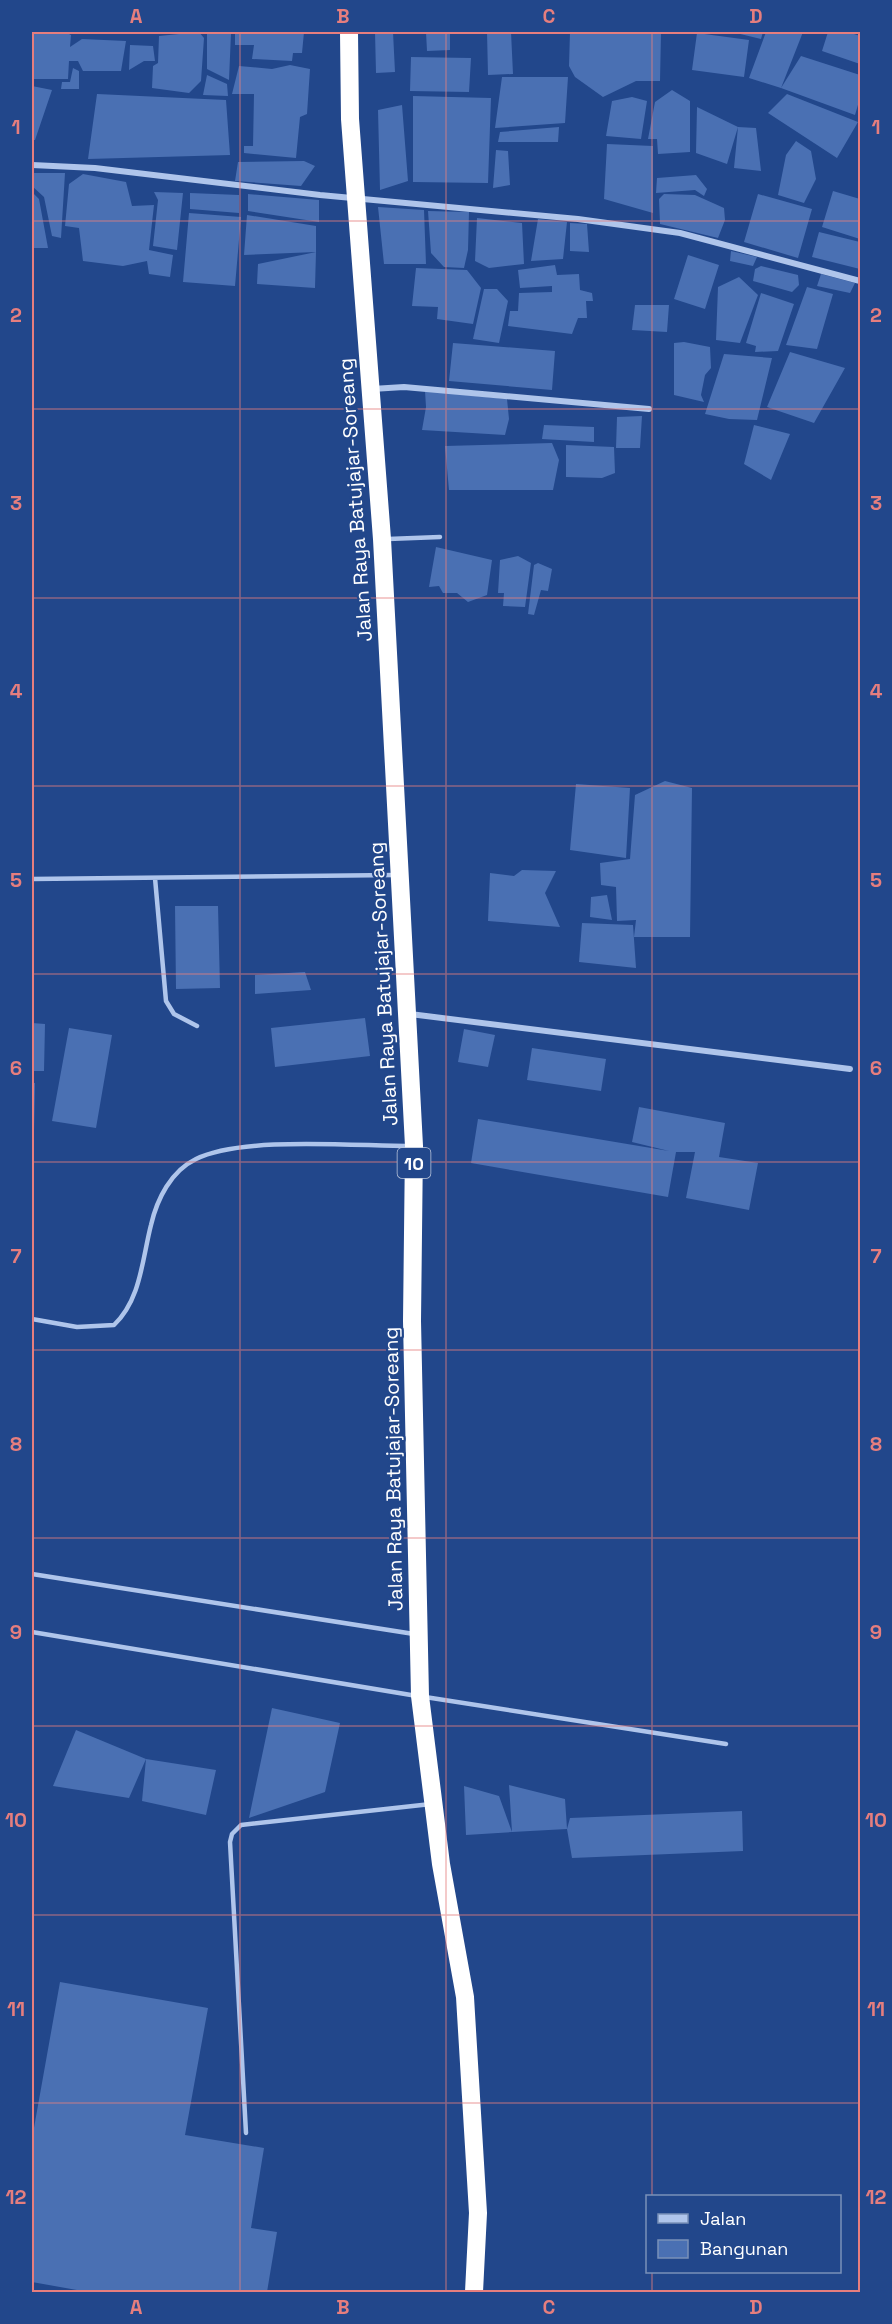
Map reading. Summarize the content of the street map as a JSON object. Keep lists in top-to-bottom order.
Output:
{
  "streets": {
    "highway": ["Jalan Raya Batujajar-Soreang", "10"]
  },
  "legend": ["Jalan", "Bangunan"],
  "grid": {
    "columns": [
      "A",
      "B",
      "C",
      "D"
    ],
    "rows": [
      "1",
      "2",
      "3",
      "4",
      "5",
      "6",
      "7",
      "8",
      "9",
      "10",
      "11",
      "12"
    ]
  }
}
